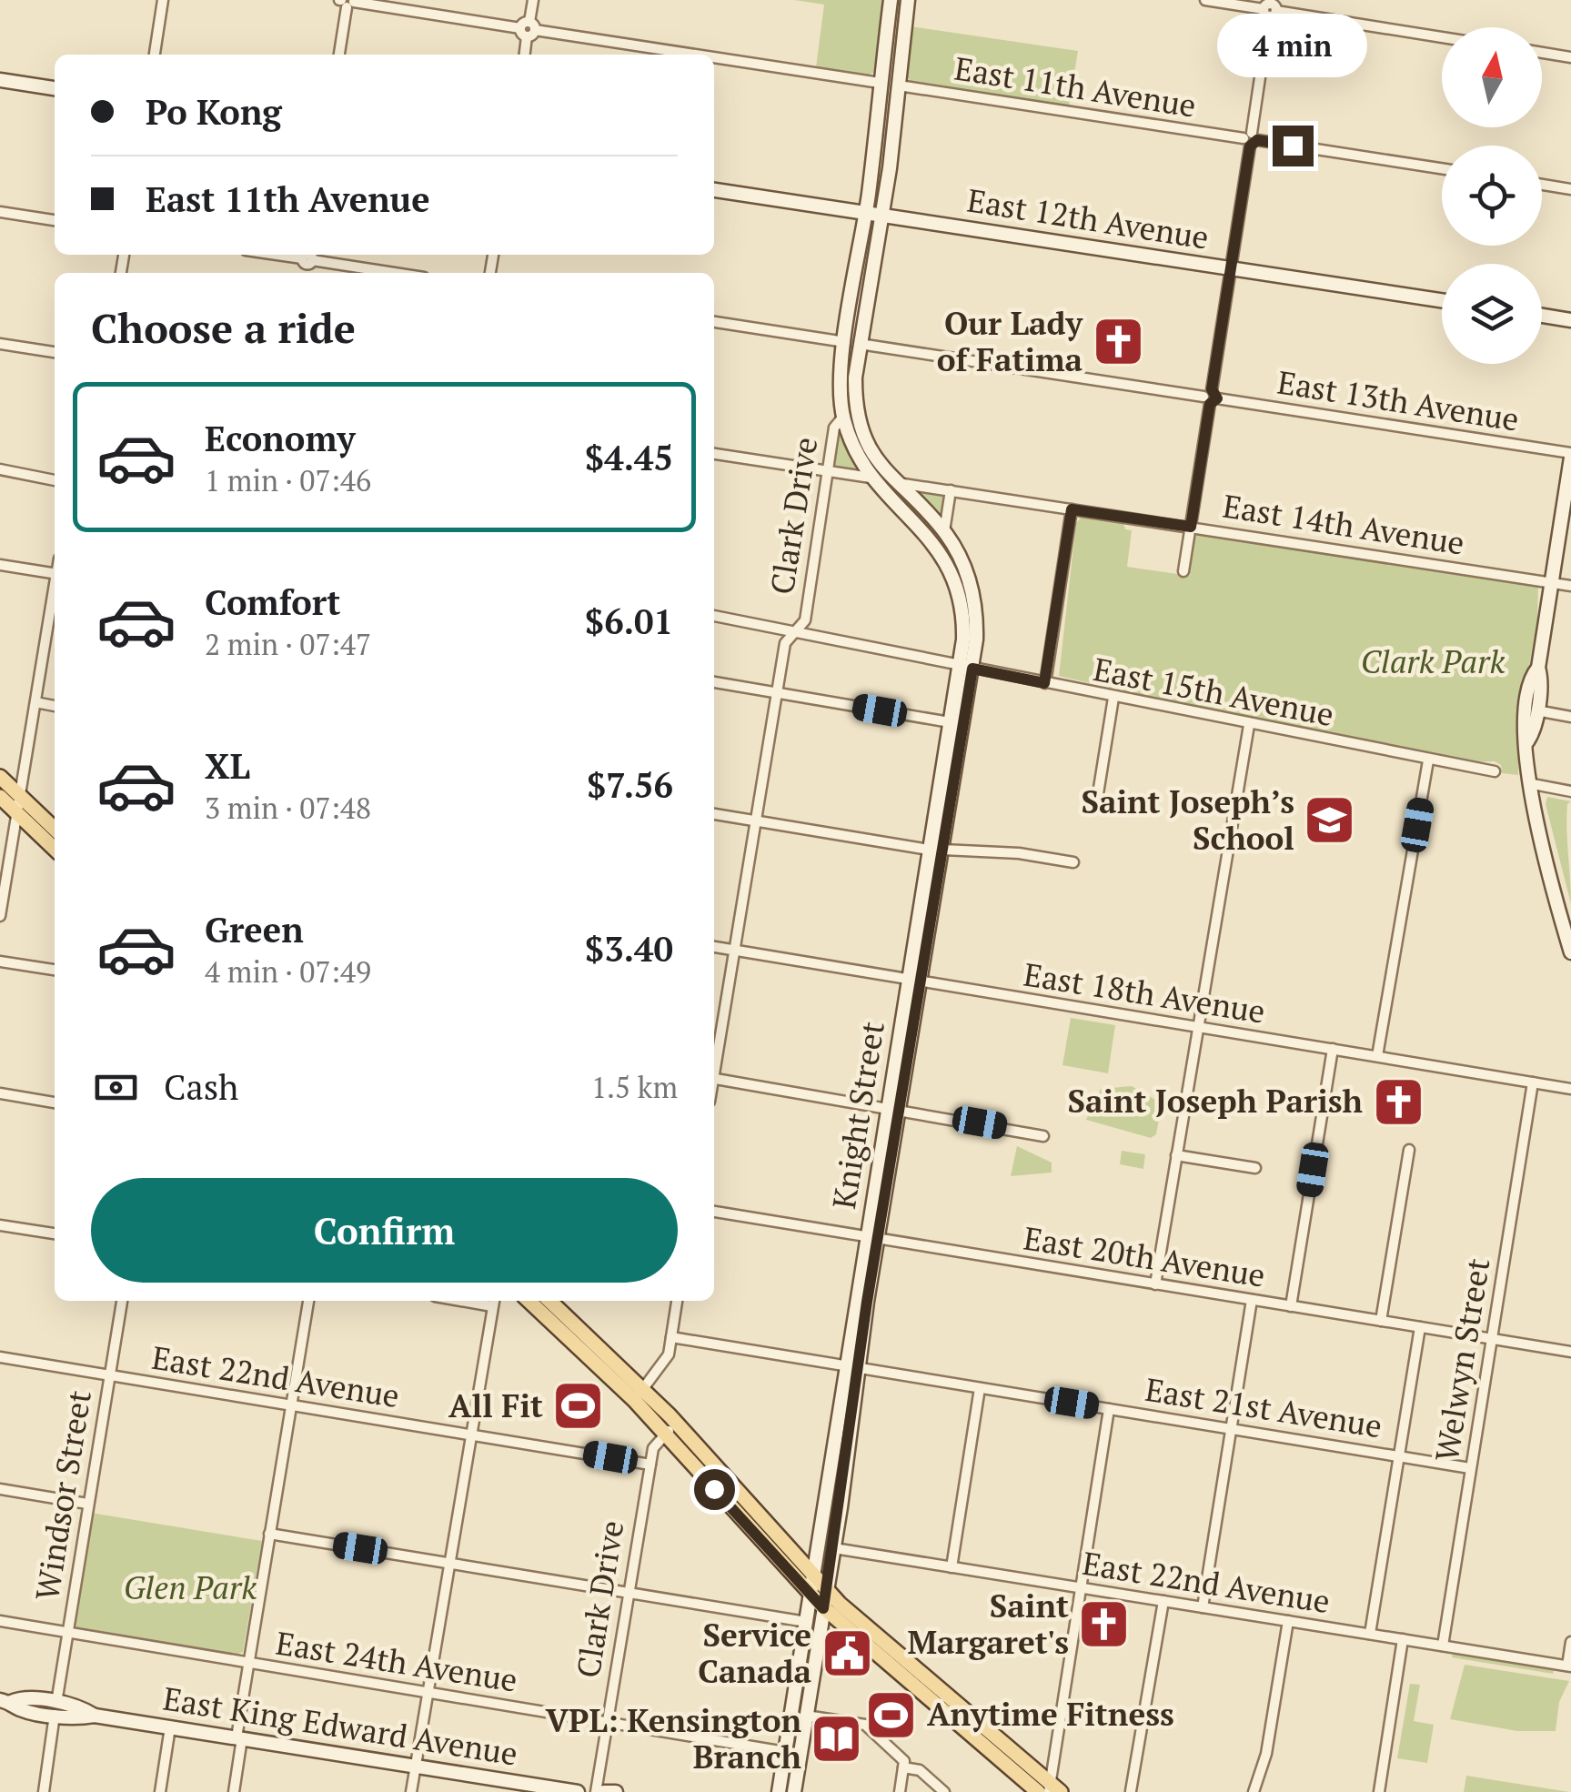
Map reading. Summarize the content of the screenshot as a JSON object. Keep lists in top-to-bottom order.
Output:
{
  "streets": {
    "main road": [
      "East 12th Avenue",
      "Clark Drive",
      "Knight Street",
      "East King Edward Avenue"
    ],
    "street": [
      "East 11th Avenue",
      "East 13th Avenue",
      "East 14th Avenue",
      "East 15th Avenue",
      "East 18th Avenue",
      "East 20th Avenue",
      "Welwyn Street",
      "East 22nd Avenue",
      "East 21st Avenue",
      "Windsor Street",
      "East 24th Avenue"
    ]
  },
  "crossings": [
    ["East 11th Avenue", "Clark Drive"],
    ["East 12th Avenue", "Clark Drive"],
    ["East 13th Avenue", "Clark Drive"],
    ["Clark Drive", "East 14th Avenue"],
    ["Clark Drive", "East 15th Avenue"],
    ["Clark Drive", "East 18th Avenue"],
    ["Clark Drive", "Knight Street"],
    ["Clark Drive", "East 22nd Avenue"],
    ["Clark Drive", "East 24th Avenue"],
    ["East 14th Avenue", "Knight Street"],
    ["East 15th Avenue", "Knight Street"],
    ["East 18th Avenue", "Knight Street"],
    ["East 18th Avenue", "Welwyn Street"],
    ["Knight Street", "East 20th Avenue"],
    ["Knight Street", "East 22nd Avenue"],
    ["Knight Street", "East 21st Avenue"],
    ["Knight Street", "East 24th Avenue"],
    ["East 20th Avenue", "Welwyn Street"],
    ["Welwyn Street", "East 22nd Avenue"],
    ["Welwyn Street", "East 21st Avenue"],
    ["East 22nd Avenue", "Windsor Street"],
    ["Windsor Street", "East 24th Avenue"],
    ["Windsor Street", "East King Edward Avenue"]
  ],
  "parks": ["Clark Park", "Glen Park"],
  "places": {
    "church": ["Our Lady of Fatima", "Saint Joseph Parish", "Saint Margaret's"],
    "school or university": ["Saint Joseph’s School"],
    "sports": ["All Fit", "Anytime Fitness"],
    "public building": ["Service Canada"],
    "library": ["VPL: Kensington Branch"]
  },
  "north": "top",
  "page": {
    "bubble": "4 min",
    "banner": ["Po Kong", "East 11th Avenue"],
    "heading": "Choose a ride",
    "list": [
      {
        "name": "Economy",
        "note": "1 min · 07:46",
        "value": "$4.45"
      },
      {
        "name": "Comfort",
        "note": "2 min · 07:47",
        "value": "$6.01"
      },
      {
        "name": "XL",
        "note": "3 min · 07:48",
        "value": "$7.56"
      },
      {
        "name": "Green",
        "note": "4 min · 07:49",
        "value": "$3.40"
      }
    ],
    "pay": ["Cash", "1.5 km"],
    "buttons": "Confirm"
  }
}
